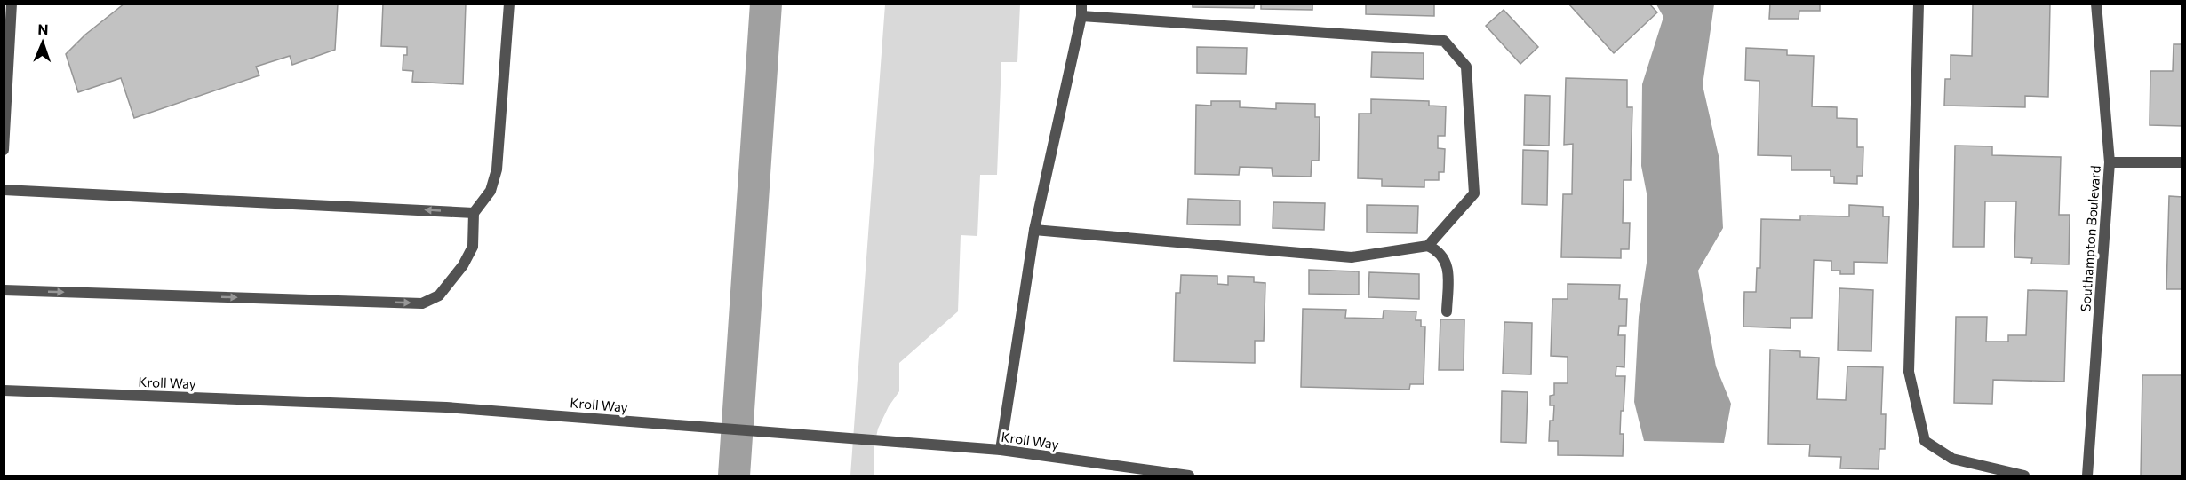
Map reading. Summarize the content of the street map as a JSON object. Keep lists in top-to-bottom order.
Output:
{
  "streets": {
    "street": ["Southampton Boulevard", "Kroll Way"]
  },
  "north": "top"
}
